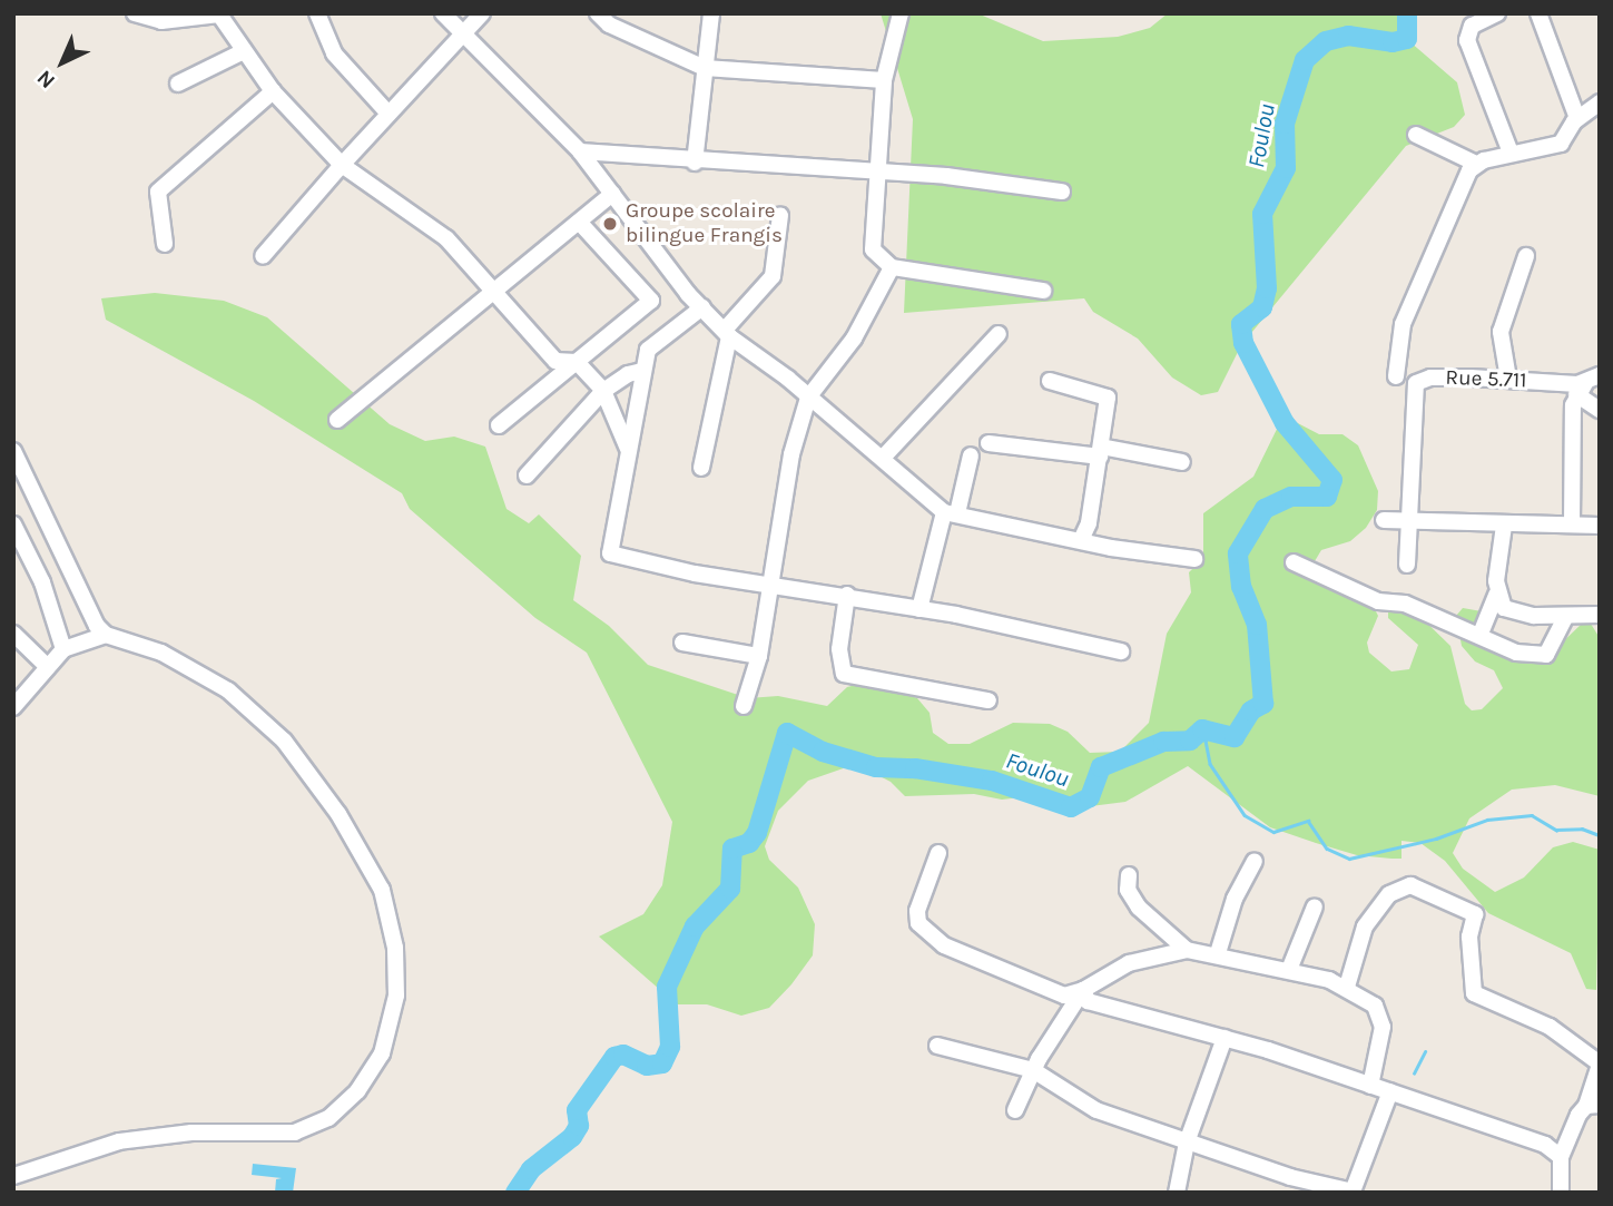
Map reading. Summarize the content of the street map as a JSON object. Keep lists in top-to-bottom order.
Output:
{
  "streets": {
    "street": ["Rue 5.711"]
  },
  "water": ["Foulou"],
  "places": ["Groupe scolaire bilingue Frangis"],
  "north": "bottom left"
}
